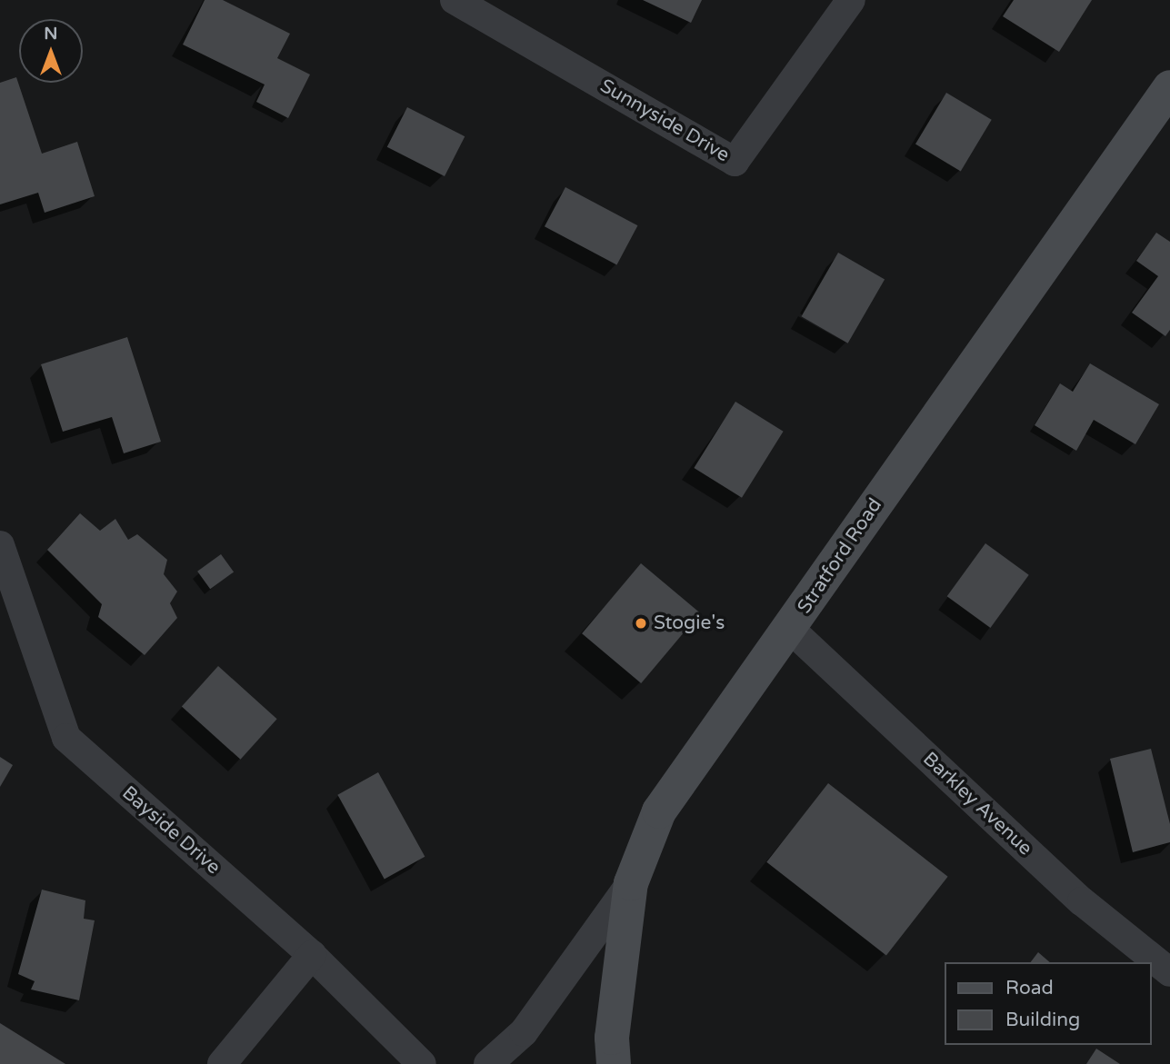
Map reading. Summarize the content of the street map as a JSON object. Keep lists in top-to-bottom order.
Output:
{
  "streets": {
    "main road": ["Stratford Road"],
    "street": ["Sunnyside Drive", "Barkley Avenue", "Bayside Drive"]
  },
  "crossings": [
    ["Stratford Road", "Barkley Avenue"]
  ],
  "places": ["Stogie's"],
  "legend": ["Road", "Building"],
  "north": "top"
}
